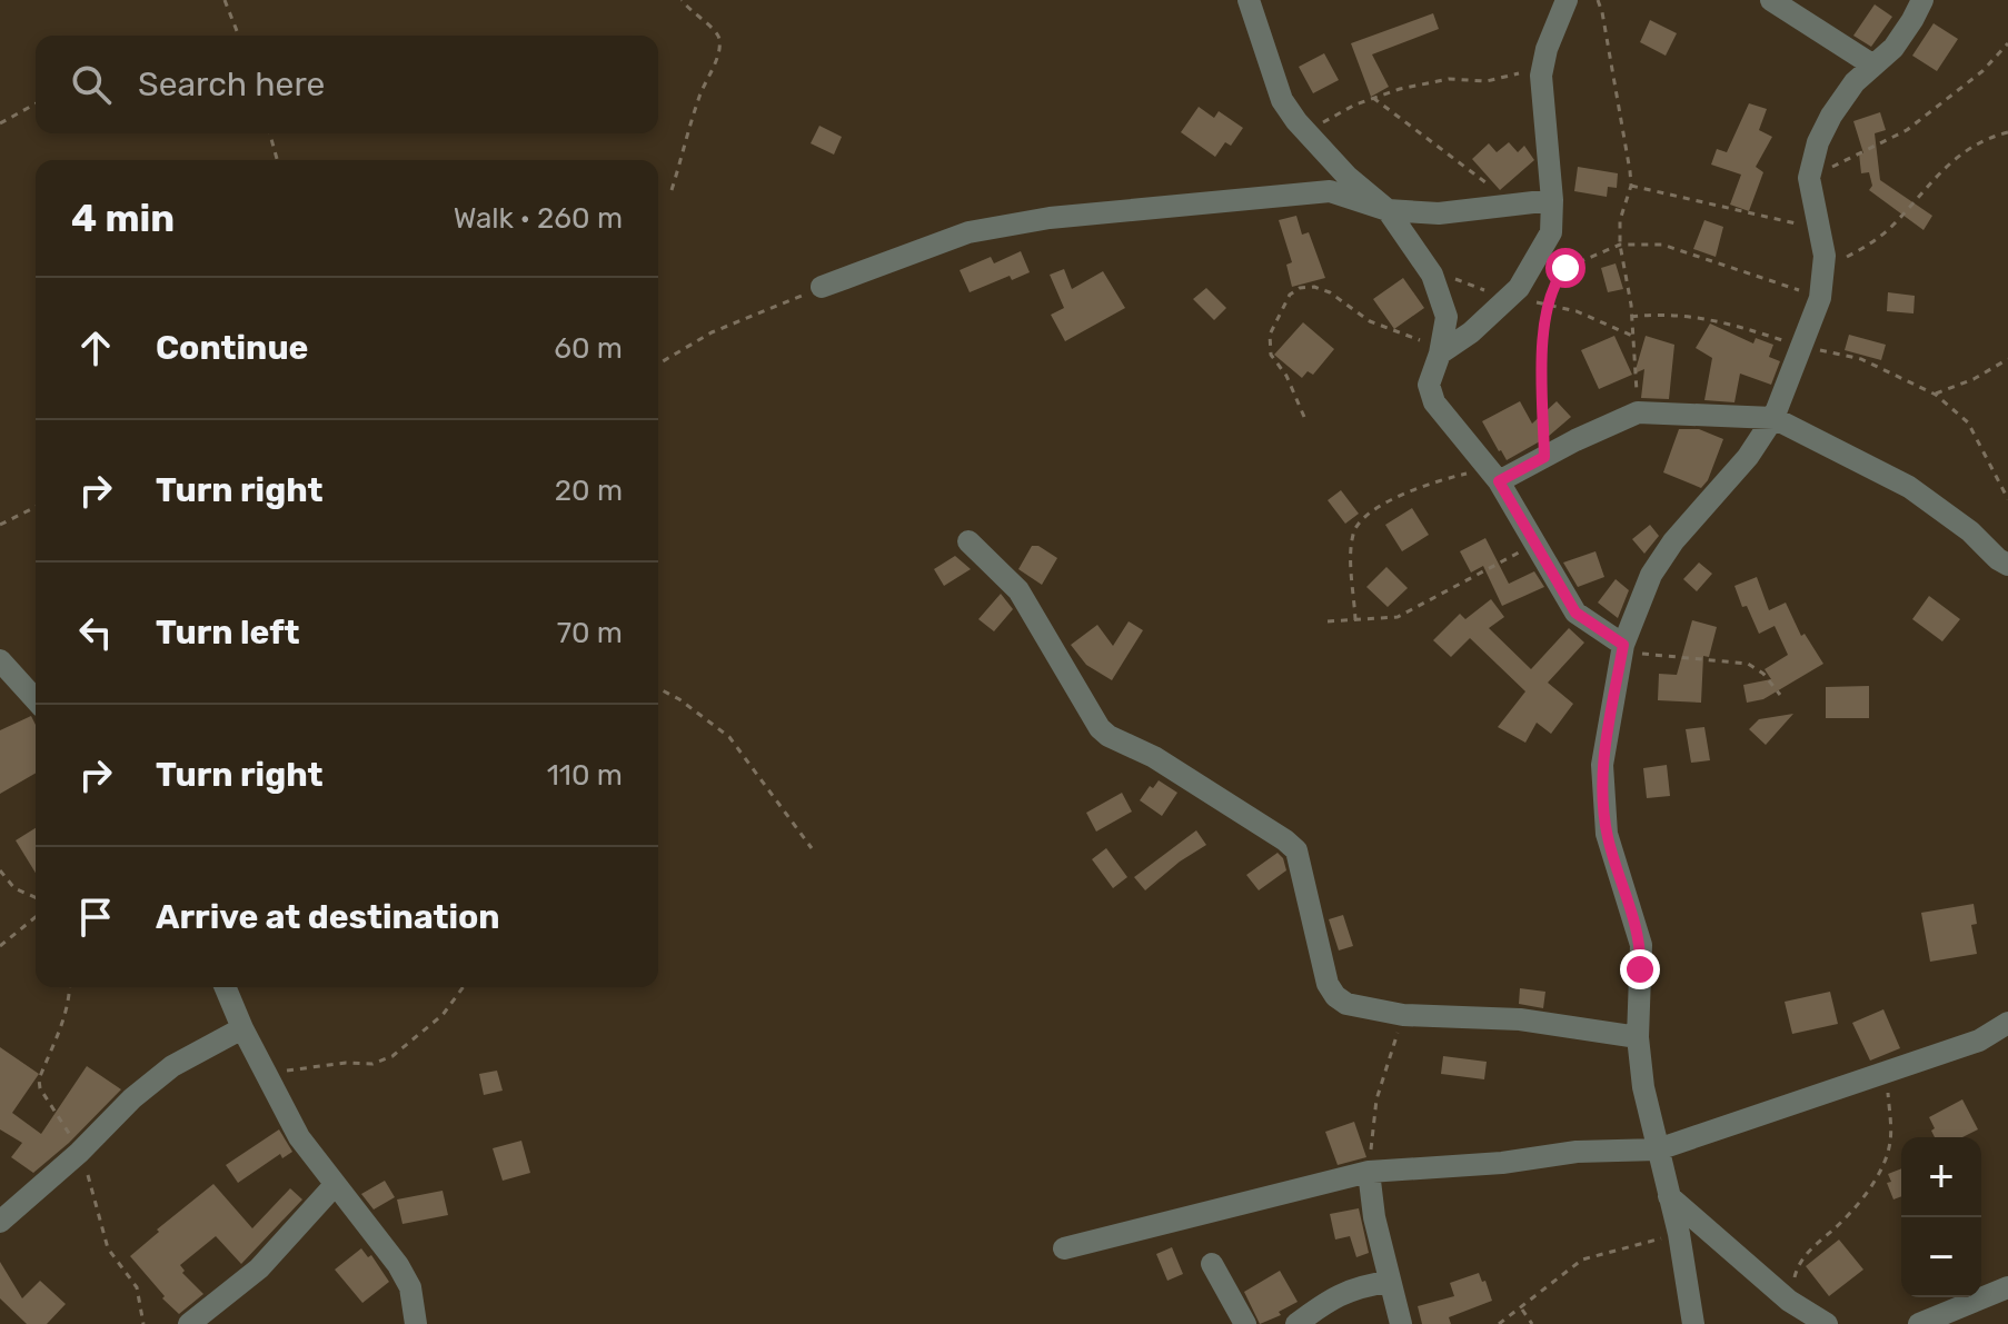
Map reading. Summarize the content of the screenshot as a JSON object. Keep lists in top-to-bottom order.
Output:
{
  "page": {
    "search": "Search here",
    "heading": ["4 min", "Walk · 260 m"],
    "list": [
      ["Continue", "60 m"],
      ["Turn right", "20 m"],
      ["Turn left", "70 m"],
      ["Turn right", "110 m"],
      "Arrive at destination"
    ],
    "map_buttons": ["+", "−"]
  }
}
